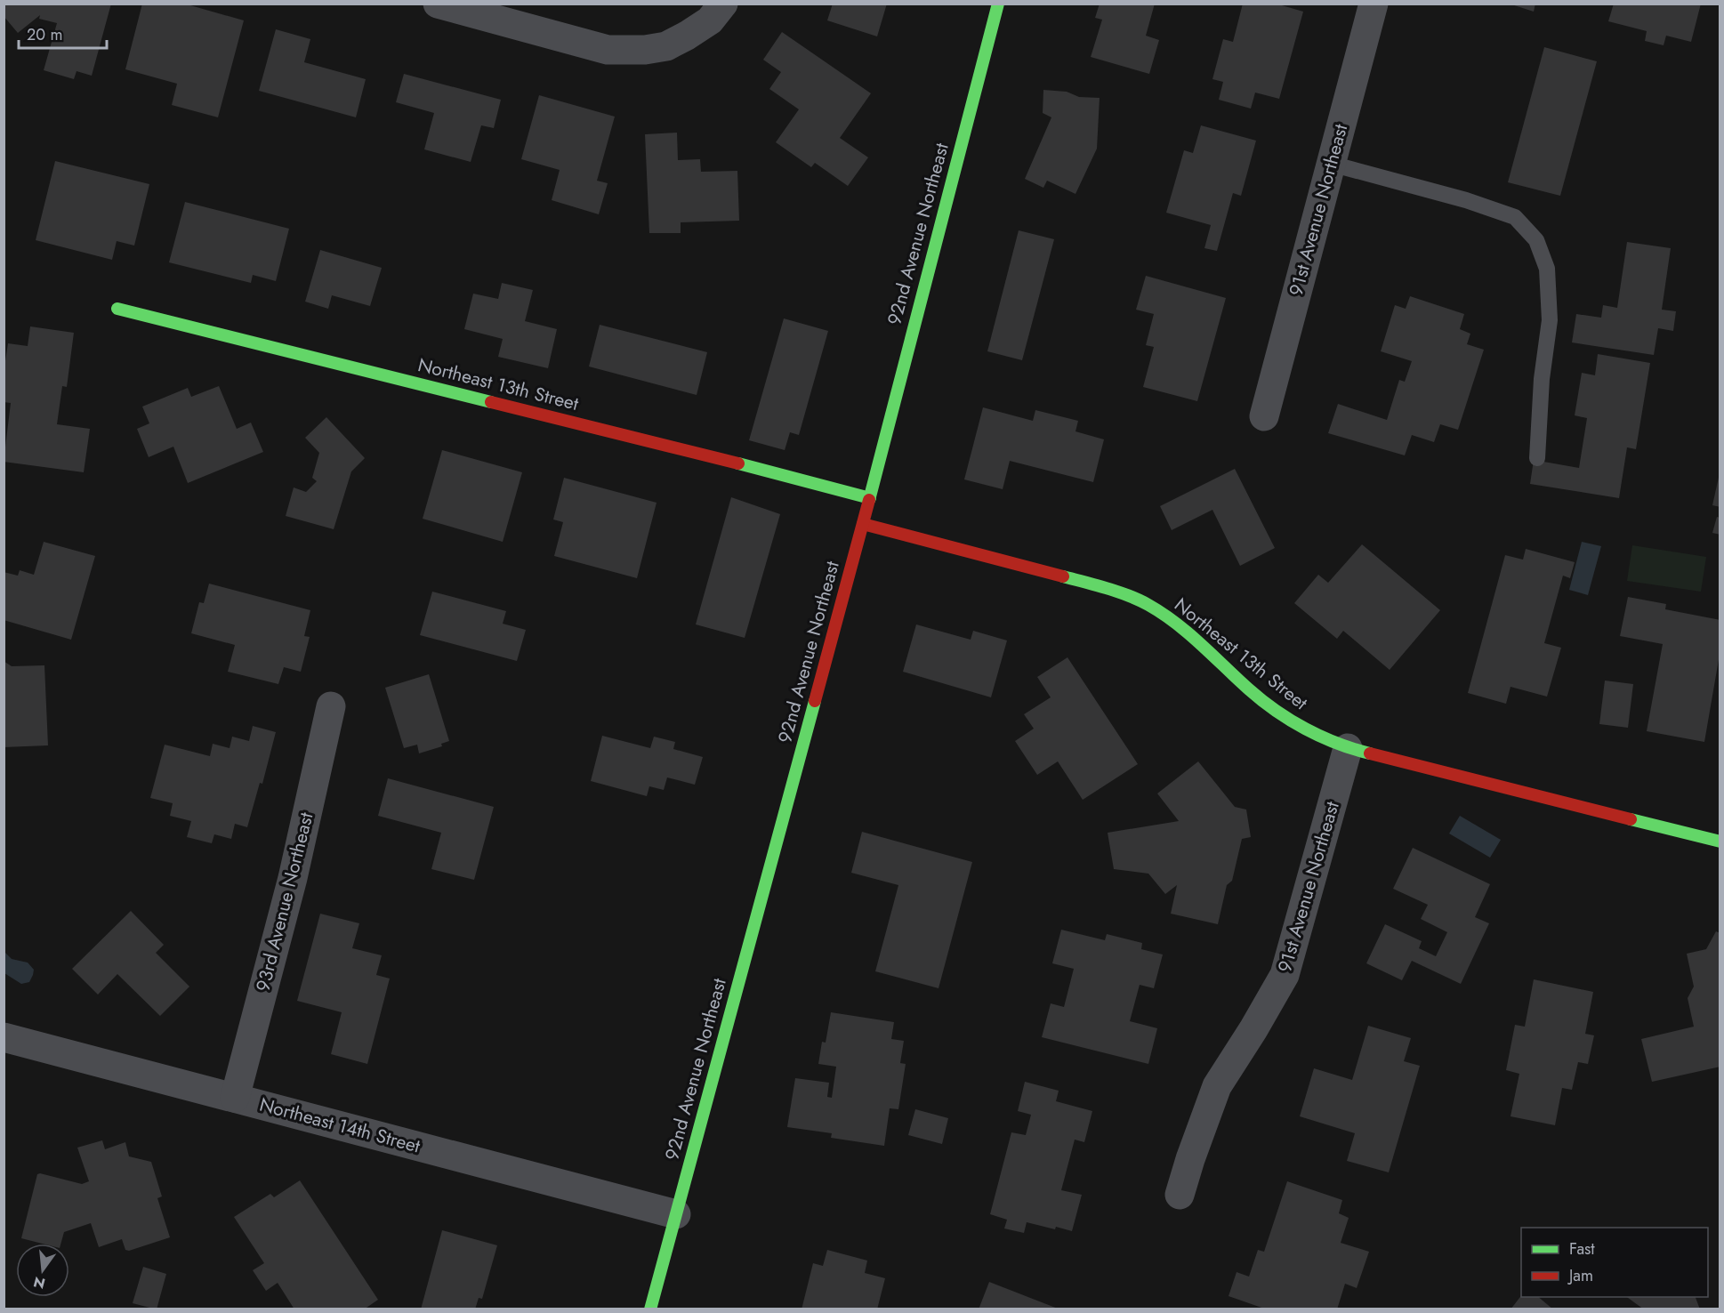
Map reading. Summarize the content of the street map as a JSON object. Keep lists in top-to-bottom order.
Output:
{
  "streets": {
    "street": [
      "91st Avenue Northeast",
      "92nd Avenue Northeast",
      "Northeast 13th Street",
      "93rd Avenue Northeast",
      "Northeast 14th Street"
    ]
  },
  "crossings": [
    ["91st Avenue Northeast", "Northeast 13th Street"],
    ["92nd Avenue Northeast", "Northeast 13th Street"],
    ["92nd Avenue Northeast", "Northeast 14th Street"],
    ["93rd Avenue Northeast", "Northeast 14th Street"]
  ],
  "legend": ["Fast", "Jam"],
  "scale_bar": "20 m",
  "north": "bottom"
}
